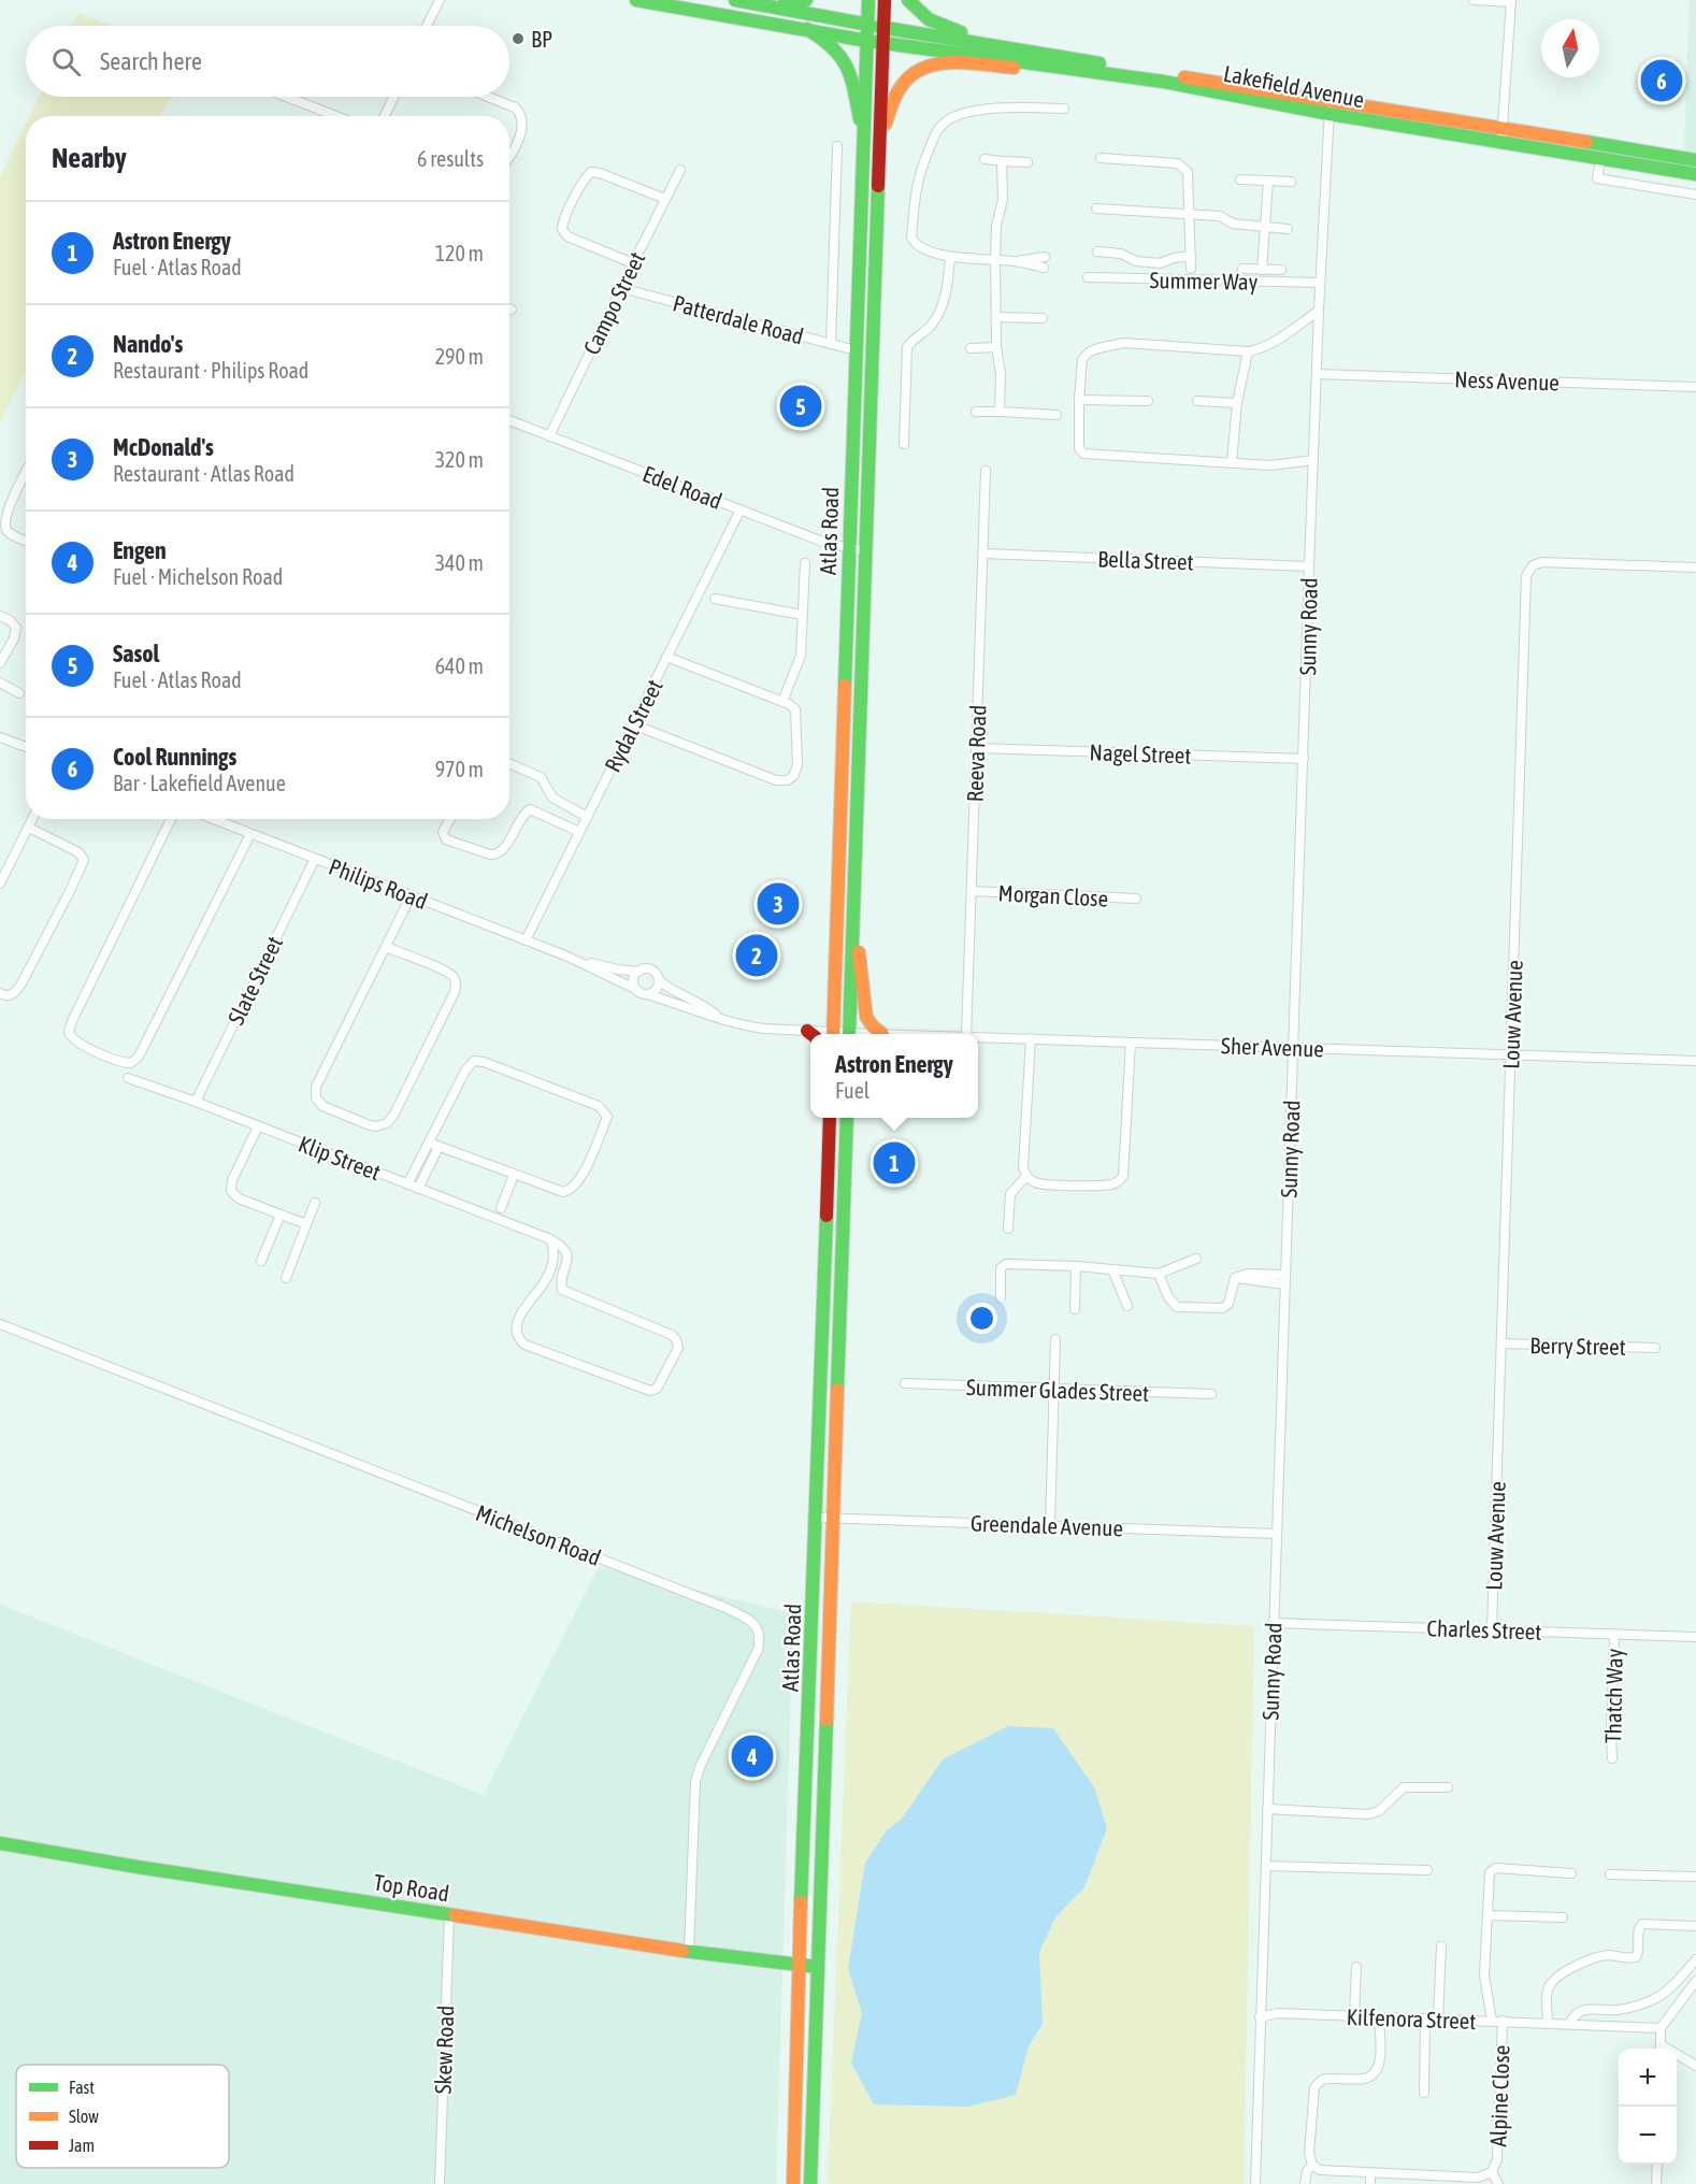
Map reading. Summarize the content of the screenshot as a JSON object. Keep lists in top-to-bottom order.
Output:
{
  "streets": {
    "main road": ["Lakefield Avenue", "Atlas Road", "Top Road"],
    "street": [
      "Summer Way",
      "Campo Street",
      "Patterdale Road",
      "Ness Avenue",
      "Edel Road",
      "Bella Street",
      "Sunny Road",
      "Rydal Street",
      "Reeva Road",
      "Nagel Street",
      "Philips Road",
      "Morgan Close",
      "Slate Street",
      "Louw Avenue",
      "Sher Avenue",
      "Klip Street",
      "Berry Street",
      "Summer Glades Street",
      "Greendale Avenue",
      "Michelson Road",
      "Charles Street",
      "Thatch Way",
      "Kilfenora Street",
      "Skew Road",
      "Alpine Close"
    ]
  },
  "crossings": [
    ["Lakefield Avenue", "Atlas Road"],
    ["Lakefield Avenue", "Sunny Road"],
    ["Summer Way", "Sunny Road"],
    ["Campo Street", "Patterdale Road"],
    ["Campo Street", "Edel Road"],
    ["Patterdale Road", "Atlas Road"],
    ["Ness Avenue", "Sunny Road"],
    ["Edel Road", "Atlas Road"],
    ["Edel Road", "Rydal Street"],
    ["Atlas Road", "Greendale Avenue"],
    ["Atlas Road", "Top Road"],
    ["Bella Street", "Sunny Road"],
    ["Bella Street", "Reeva Road"],
    ["Sunny Road", "Nagel Street"],
    ["Sunny Road", "Sher Avenue"],
    ["Sunny Road", "Greendale Avenue"],
    ["Sunny Road", "Charles Street"],
    ["Sunny Road", "Kilfenora Street"],
    ["Rydal Street", "Philips Road"],
    ["Reeva Road", "Nagel Street"],
    ["Reeva Road", "Morgan Close"],
    ["Philips Road", "Slate Street"],
    ["Slate Street", "Klip Street"],
    ["Louw Avenue", "Sher Avenue"],
    ["Louw Avenue", "Berry Street"],
    ["Louw Avenue", "Charles Street"],
    ["Michelson Road", "Top Road"],
    ["Charles Street", "Thatch Way"],
    ["Top Road", "Skew Road"],
    ["Kilfenora Street", "Alpine Close"]
  ],
  "places": ["BP"],
  "legend": ["Fast", "Slow", "Jam"],
  "north": "top",
  "page": {
    "search": "Search here",
    "pins": [
      "6",
      "5",
      "3",
      "2",
      "1",
      "4"
    ],
    "heading": ["Nearby", "6 results"],
    "list": [
      {
        "mark": "1",
        "name": "Astron Energy",
        "note": "Fuel · Atlas Road",
        "value": "120 m"
      },
      {
        "mark": "2",
        "name": "Nando's",
        "note": "Restaurant · Philips Road",
        "value": "290 m"
      },
      {
        "mark": "3",
        "name": "McDonald's",
        "note": "Restaurant · Atlas Road",
        "value": "320 m"
      },
      {
        "mark": "4",
        "name": "Engen",
        "note": "Fuel · Michelson Road",
        "value": "340 m"
      },
      {
        "mark": "5",
        "name": "Sasol",
        "note": "Fuel · Atlas Road",
        "value": "640 m"
      },
      {
        "mark": "6",
        "name": "Cool Runnings",
        "note": "Bar · Lakefield Avenue",
        "value": "970 m"
      }
    ],
    "popup": ["Astron Energy", "Fuel"],
    "map_buttons": ["+", "−"]
  }
}
